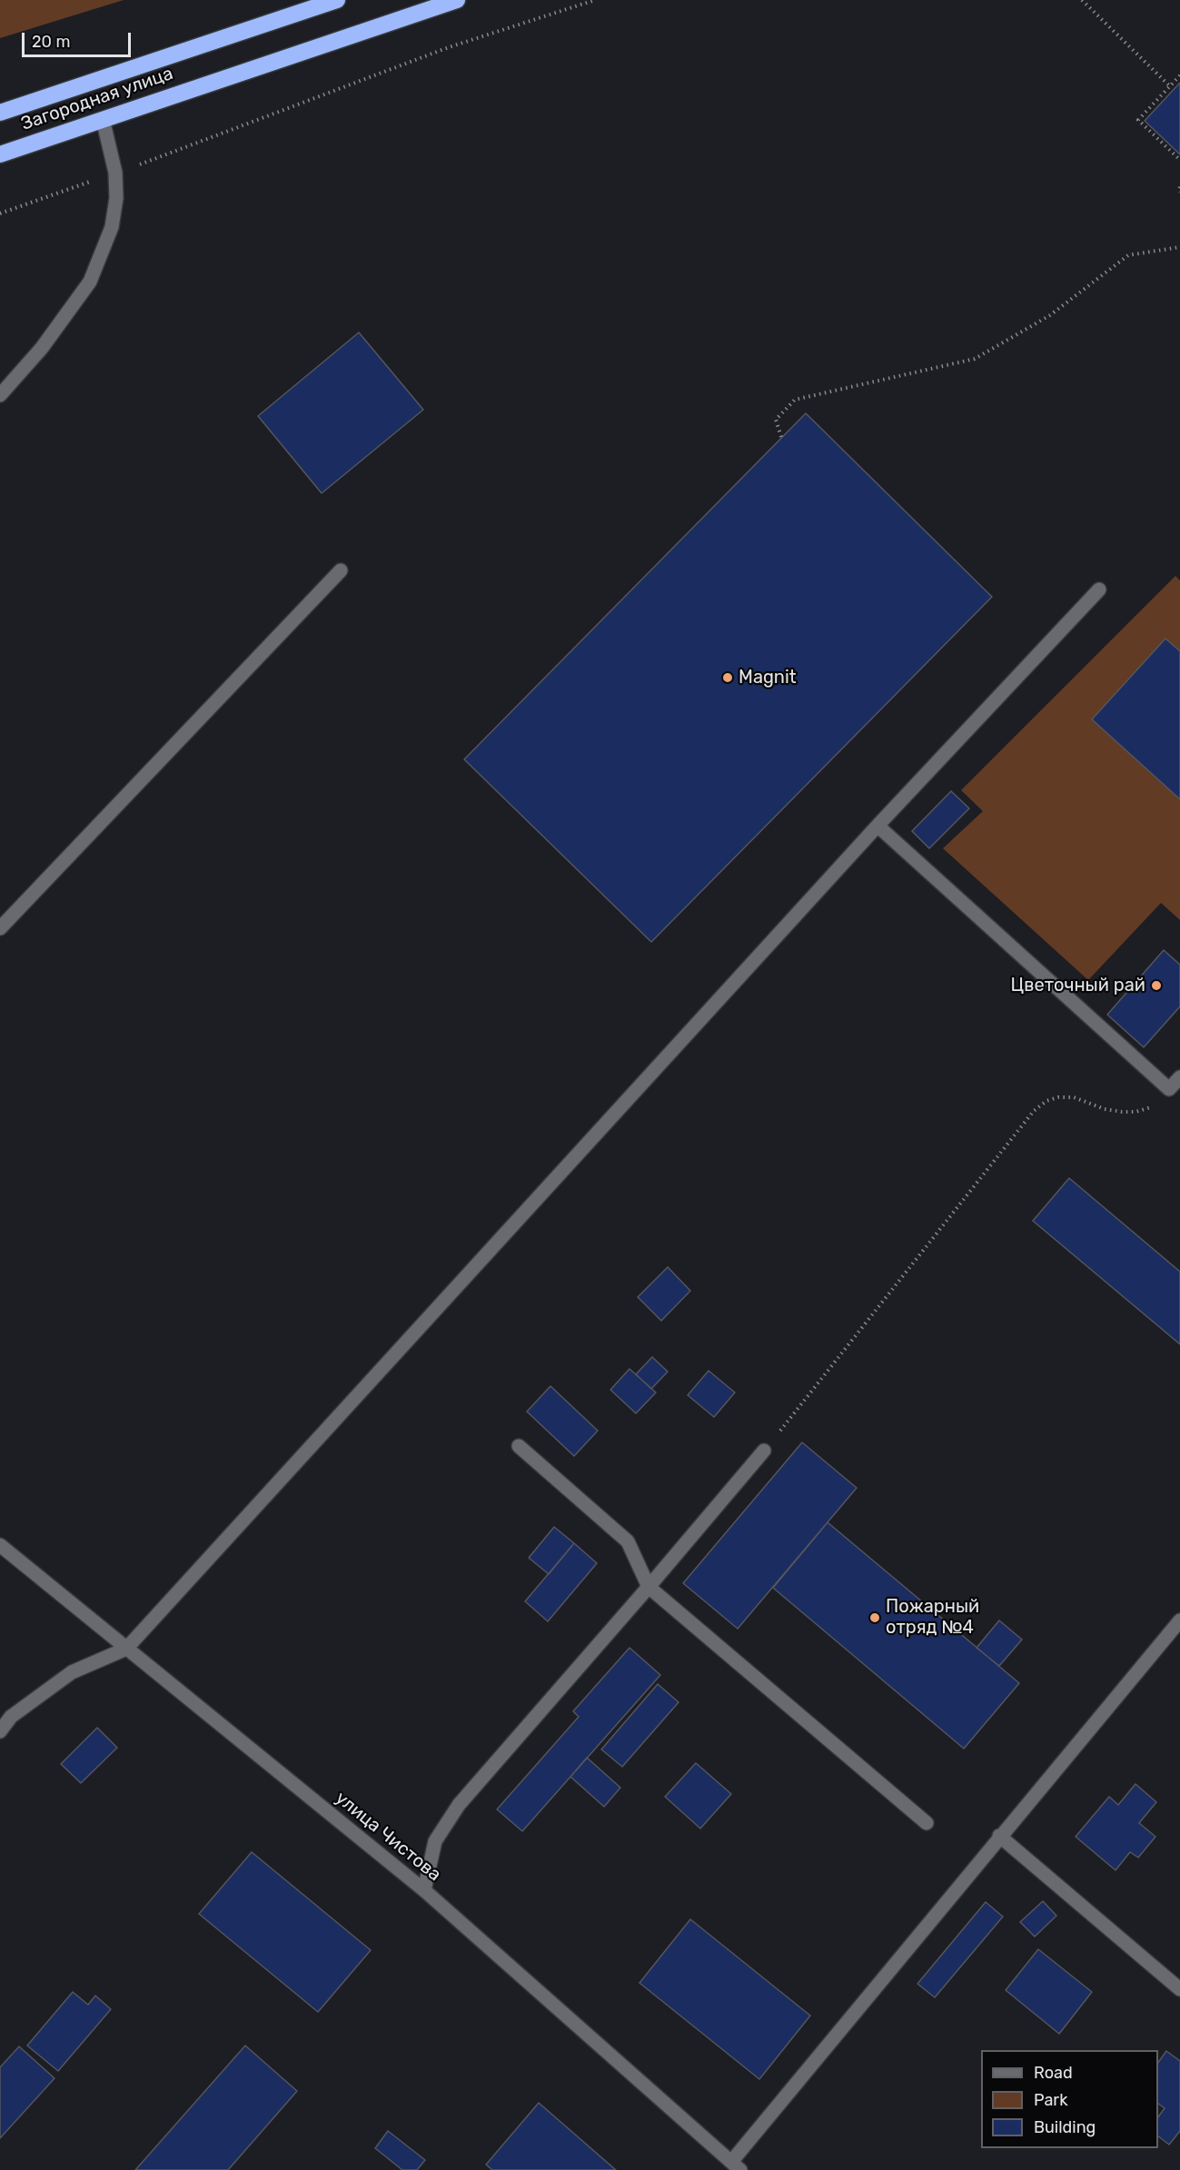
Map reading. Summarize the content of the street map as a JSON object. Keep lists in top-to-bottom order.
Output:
{
  "streets": {
    "highway": ["Загородная улица"],
    "street": ["улица Чистова"]
  },
  "places": ["Magnit", "Цветочный рай", "Пожарный отряд №4"],
  "legend": ["Road", "Park", "Building"],
  "scale_bar": "20 m"
}
